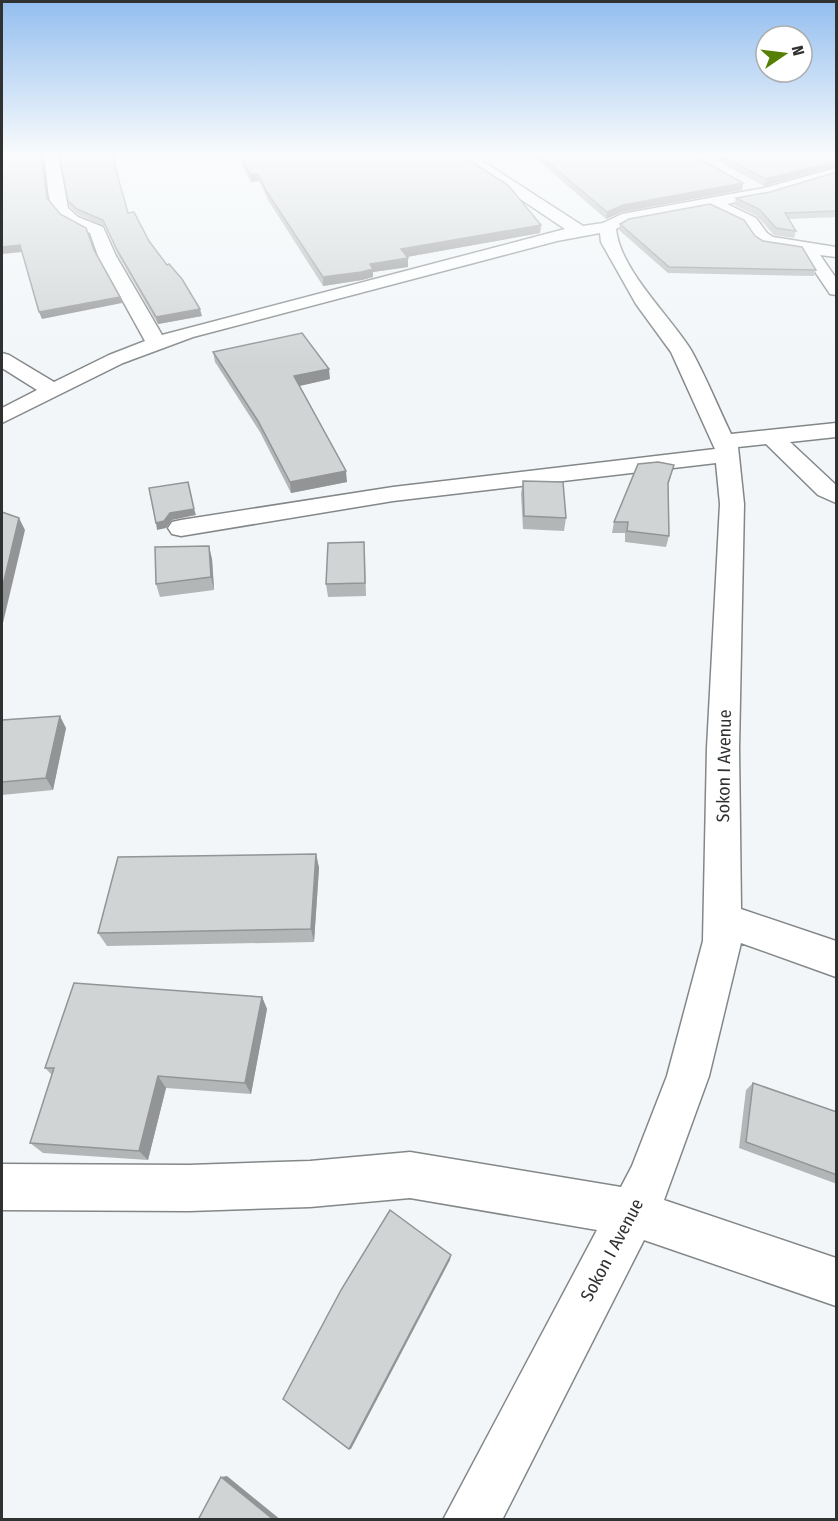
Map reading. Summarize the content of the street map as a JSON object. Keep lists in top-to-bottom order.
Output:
{
  "streets": {
    "street": ["Sokon I Avenue"]
  },
  "north": "right"
}
